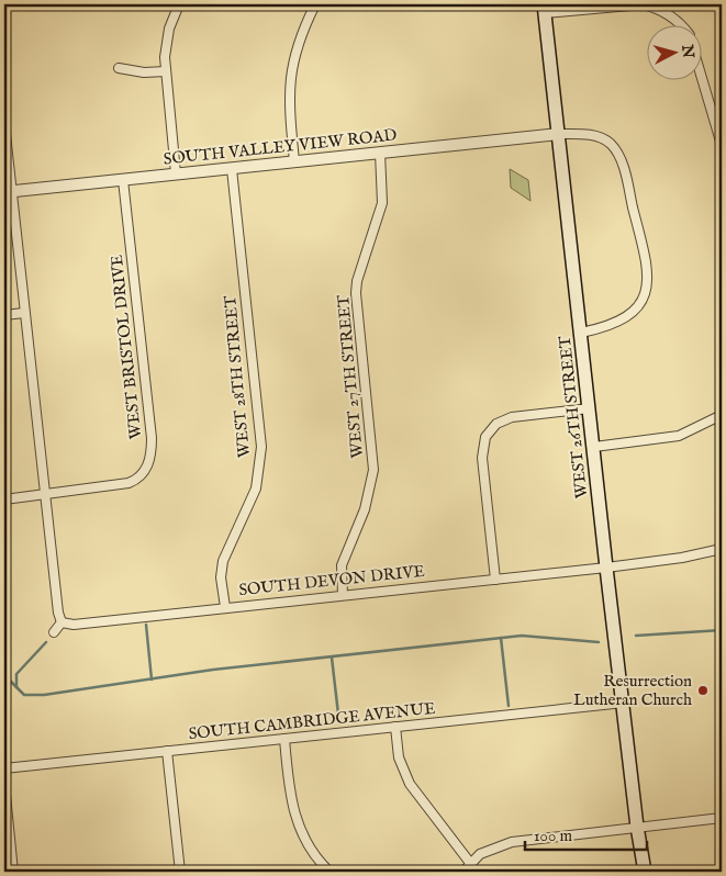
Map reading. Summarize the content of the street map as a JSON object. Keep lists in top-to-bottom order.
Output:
{
  "streets": {
    "main road": ["WEST 26TH STREET"],
    "street": [
      "SOUTH VALLEY VIEW ROAD",
      "WEST BRISTOL DRIVE",
      "WEST 28TH STREET",
      "WEST 27TH STREET",
      "SOUTH DEVON DRIVE",
      "SOUTH CAMBRIDGE AVENUE"
    ]
  },
  "crossings": [
    ["SOUTH VALLEY VIEW ROAD", "WEST BRISTOL DRIVE"],
    ["SOUTH VALLEY VIEW ROAD", "WEST 28TH STREET"],
    ["SOUTH VALLEY VIEW ROAD", "WEST 27TH STREET"],
    ["SOUTH VALLEY VIEW ROAD", "WEST 26TH STREET"],
    ["WEST 28TH STREET", "SOUTH DEVON DRIVE"],
    ["WEST 27TH STREET", "SOUTH DEVON DRIVE"],
    ["WEST 26TH STREET", "SOUTH DEVON DRIVE"],
    ["WEST 26TH STREET", "SOUTH CAMBRIDGE AVENUE"]
  ],
  "places": ["Resurrection Lutheran Church"],
  "scale_bar": "100 m",
  "north": "right"
}
